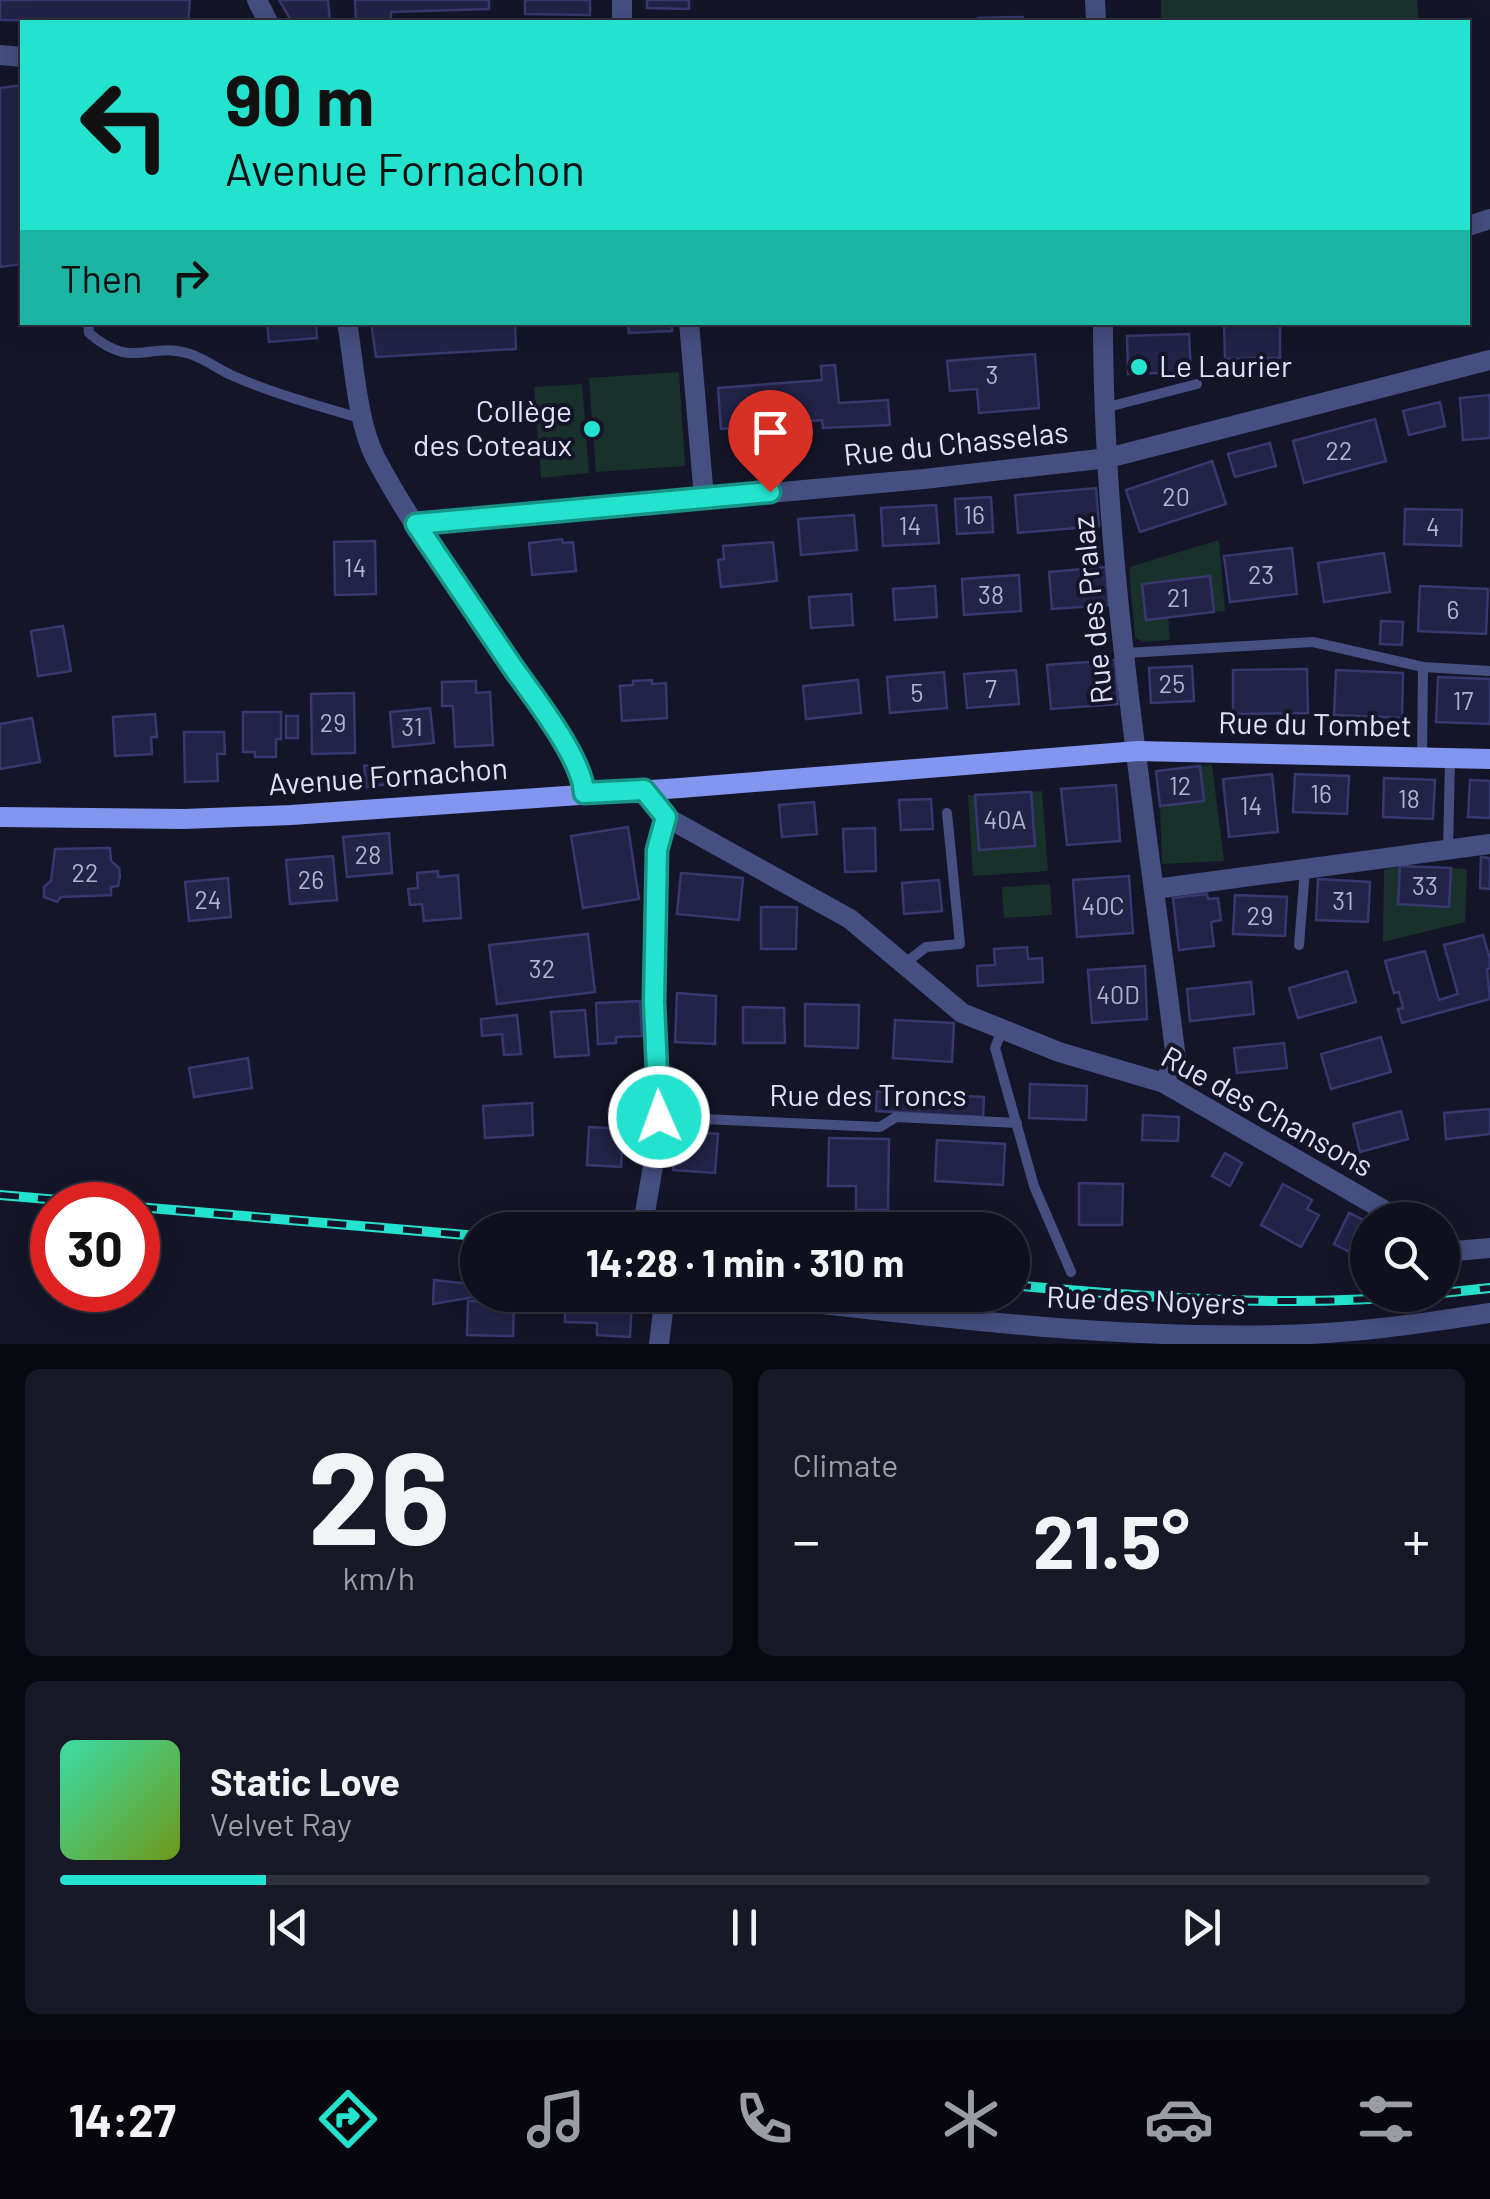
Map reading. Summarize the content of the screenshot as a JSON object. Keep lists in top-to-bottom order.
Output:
{
  "streets": {
    "street": [
      "Rue du Chasselas",
      "Rue des Pralaz",
      "Rue du Tombet",
      "Avenue Fornachon",
      "Rue des Chansons",
      "Rue des Noyers"
    ],
    "lane": ["Rue des Troncs"]
  },
  "crossings": [
    ["Rue du Chasselas", "Rue des Pralaz"],
    ["Rue des Pralaz", "Rue du Tombet"],
    ["Rue des Pralaz", "Avenue Fornachon"],
    ["Rue des Pralaz", "Rue des Chansons"],
    ["Rue du Tombet", "Avenue Fornachon"],
    ["Avenue Fornachon", "Rue des Chansons"]
  ],
  "places": ["Le Laurier", "Collège des Coteaux"],
  "house_numbers": [
    "3",
    "22",
    "20",
    "16",
    "14",
    "4",
    "14",
    "23",
    "38",
    "21",
    "6",
    "25",
    "7",
    "5",
    "17",
    "29",
    "31",
    "12",
    "16",
    "18",
    "14",
    "40A",
    "28",
    "22",
    "26",
    "33",
    "24",
    "31",
    "40C",
    "29",
    "32",
    "40D"
  ],
  "page": {
    "turn": ["90 m", "Avenue Fornachon"],
    "then": "Then",
    "limit": "30",
    "trip": "14:28 · 1 min · 310 m",
    "tile": [
      ["26", "km/h"],
      "Climate"
    ],
    "heat": ["−", "21.5°", "+"],
    "song": ["Static Love", "Velvet Ray"],
    "tabs": "14:27"
  }
}
